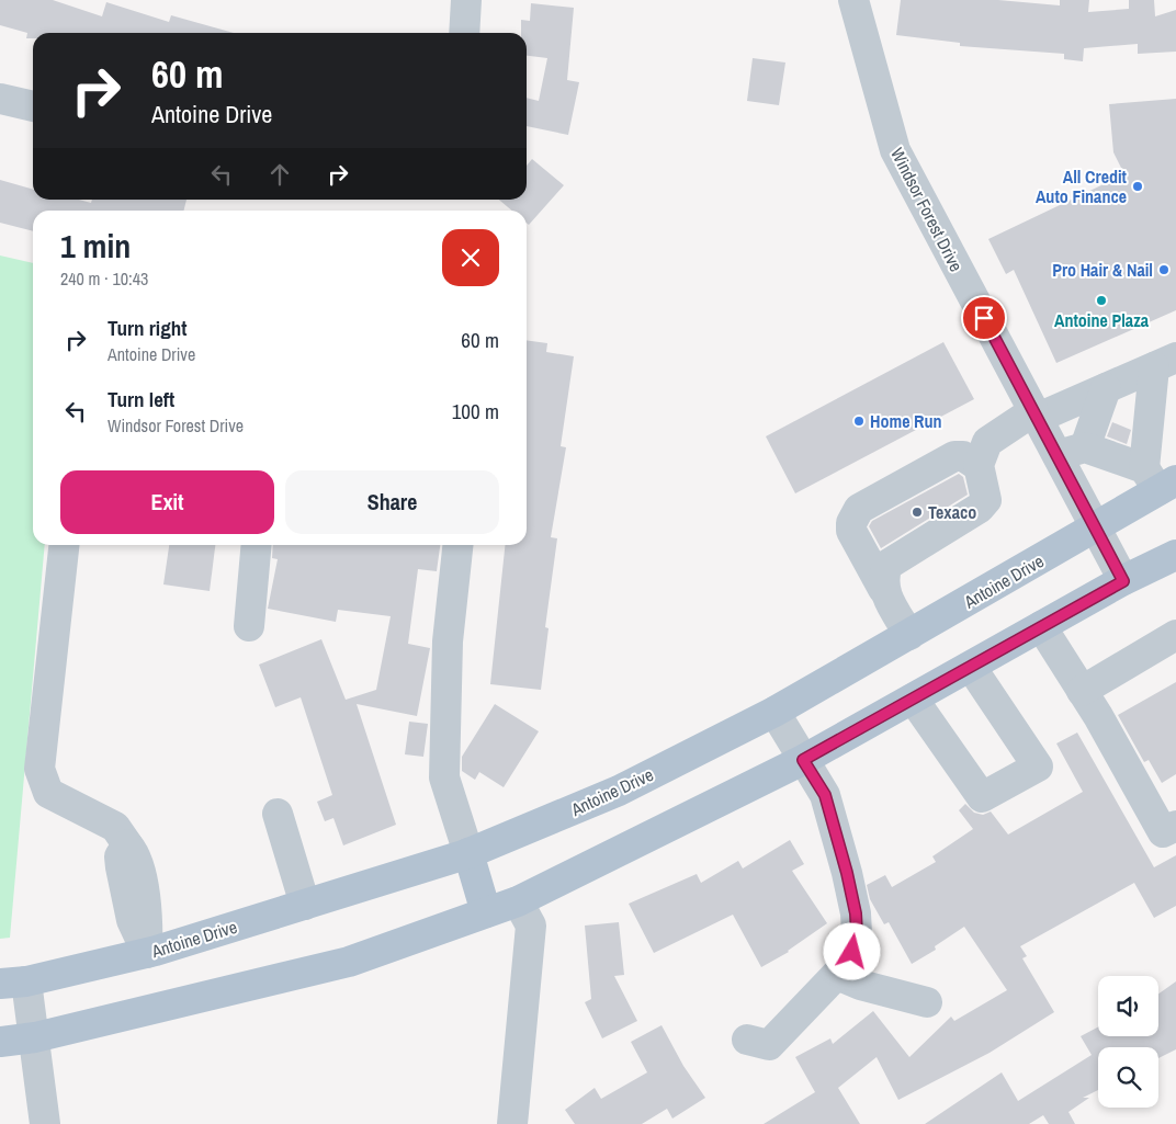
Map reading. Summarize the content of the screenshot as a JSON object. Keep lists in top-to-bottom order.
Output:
{
  "streets": {
    "main road": ["Antoine Drive"],
    "street": ["Windsor Forest Drive"]
  },
  "crossings": [
    ["Windsor Forest Drive", "Antoine Drive"]
  ],
  "places": [
    "All Credit Auto Finance",
    "Pro Hair & Nail",
    "Antoine Plaza",
    "Home Run",
    "Texaco"
  ],
  "page": {
    "turn": ["60 m", "Antoine Drive"],
    "heading": ["1 min", "240 m · 10:43"],
    "list": [
      {
        "name": "Turn right",
        "note": "Antoine Drive",
        "value": "60 m"
      },
      {
        "name": "Turn left",
        "note": "Windsor Forest Drive",
        "value": "100 m"
      }
    ],
    "buttons": ["Exit", "Share"]
  }
}
